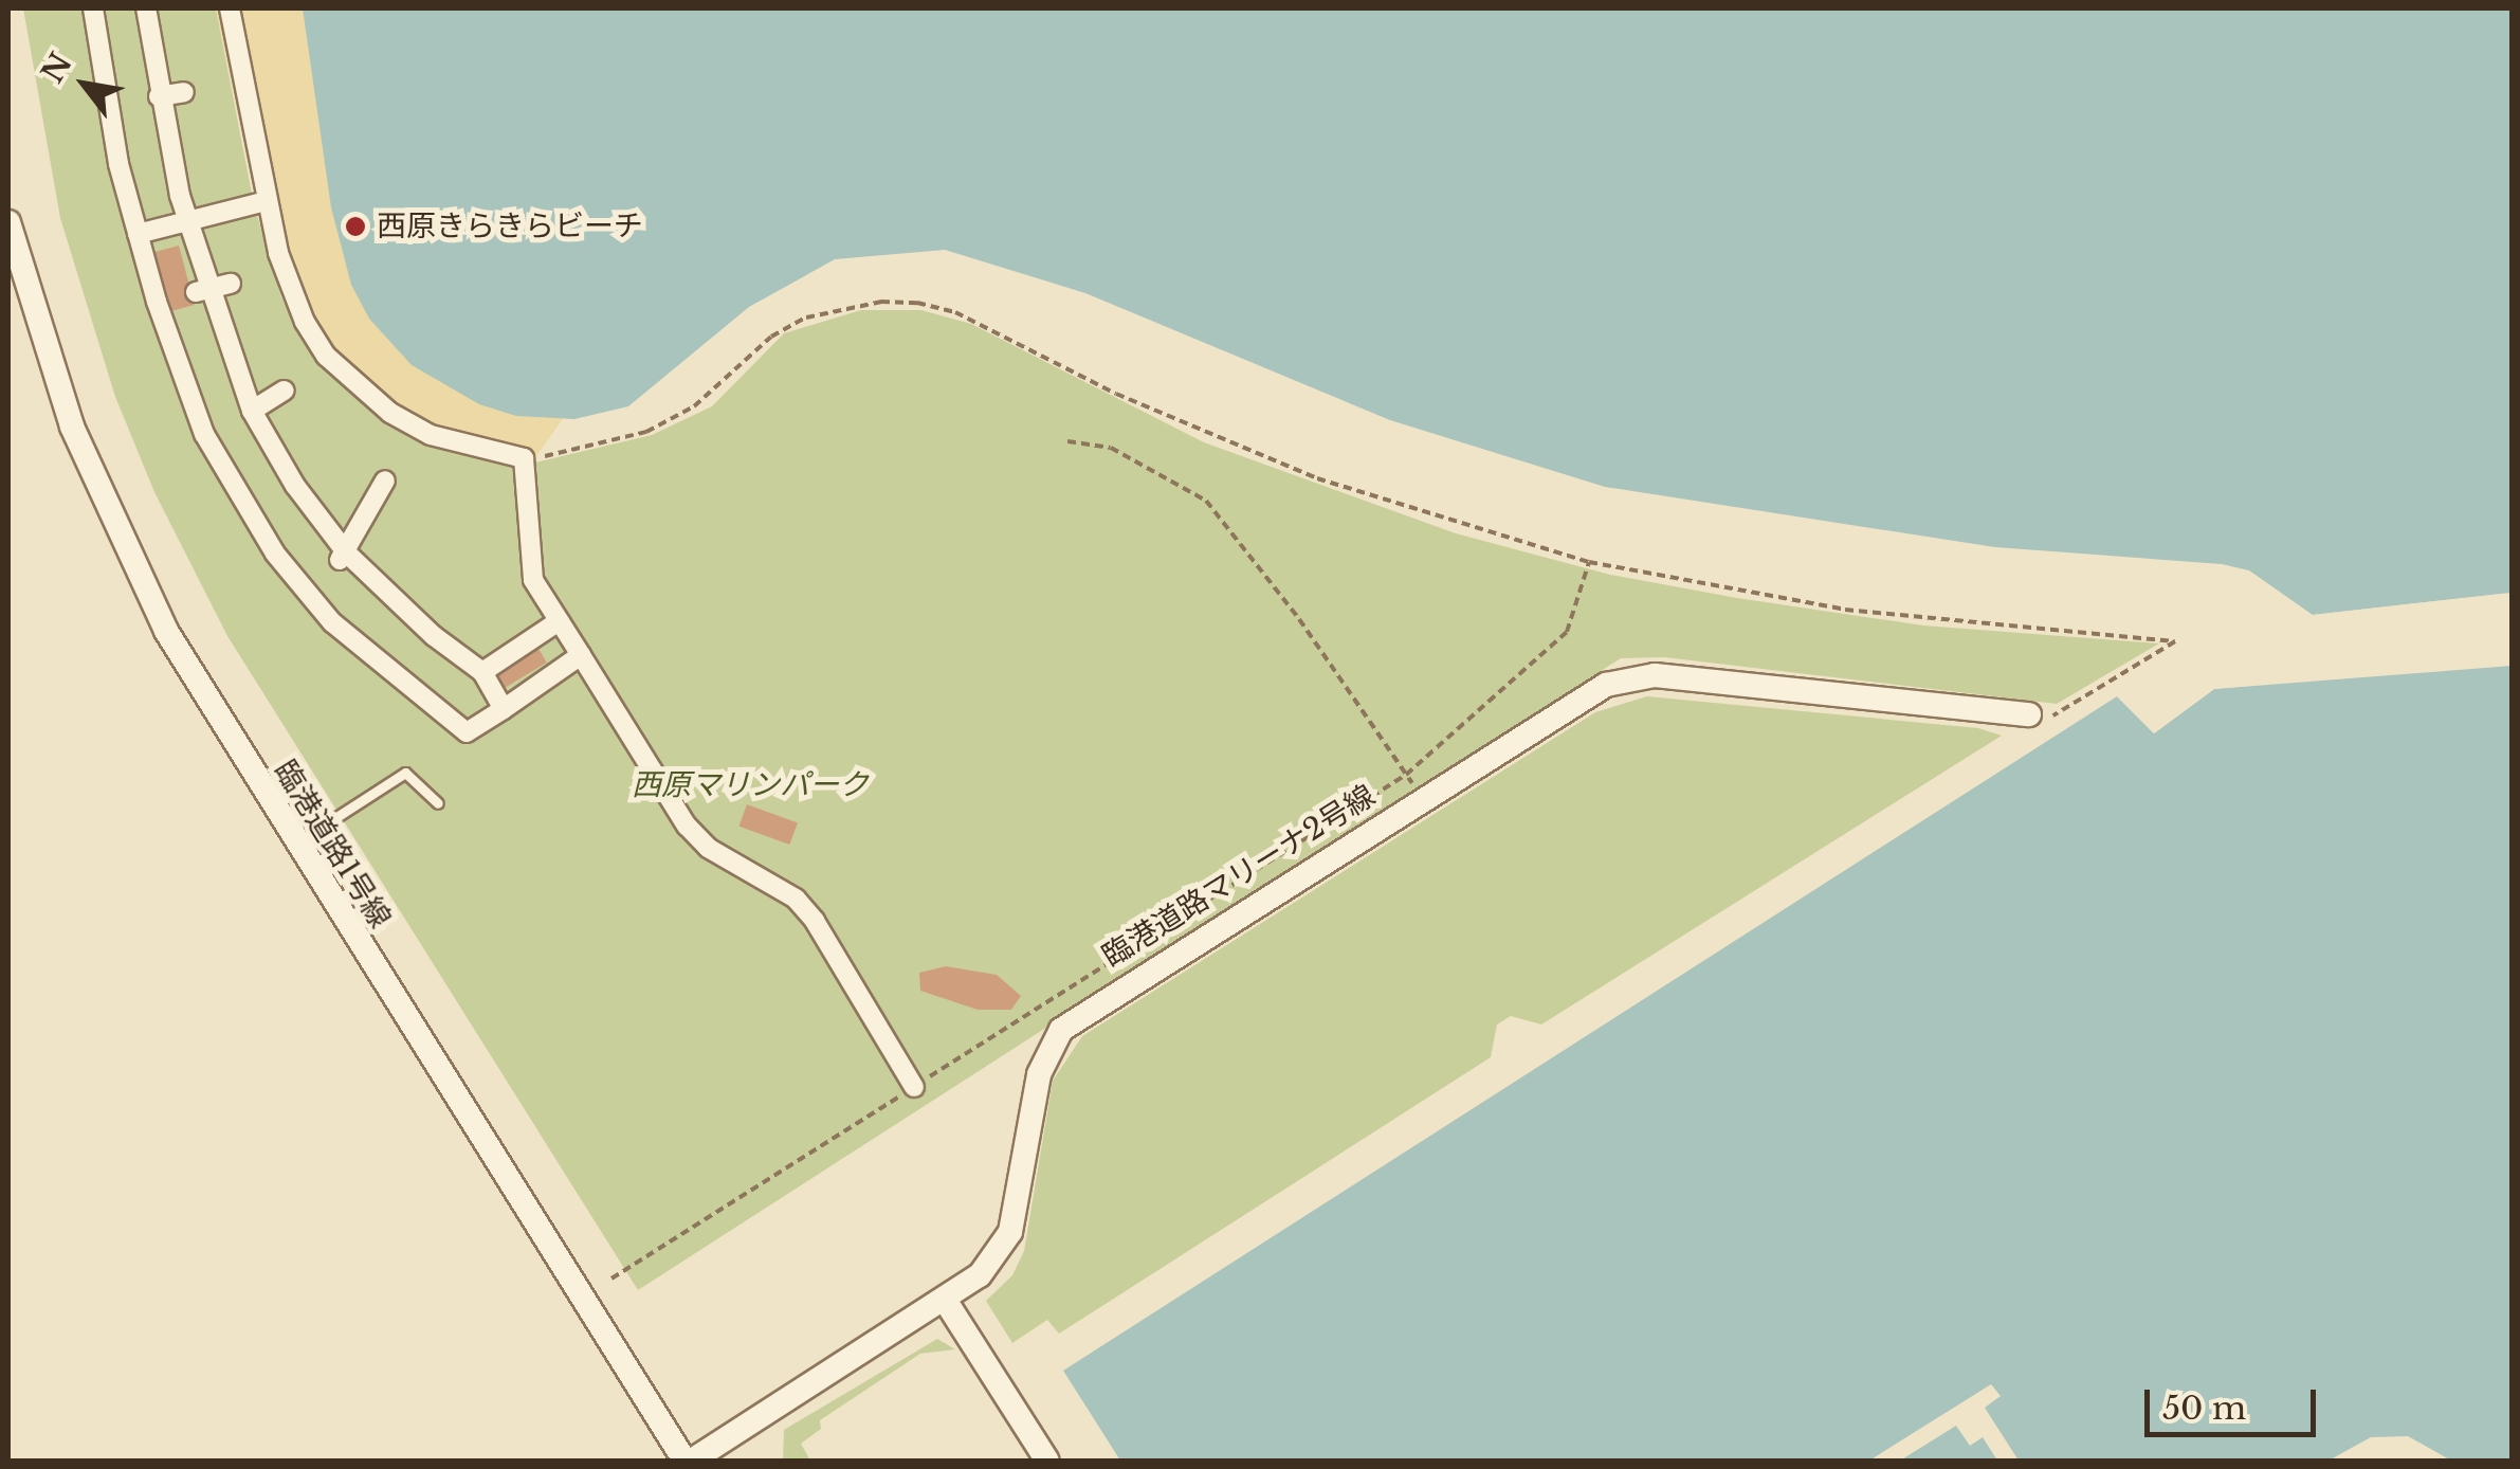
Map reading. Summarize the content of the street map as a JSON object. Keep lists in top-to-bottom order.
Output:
{
  "streets": {
    "street": ["臨港道路1号線", "臨港道路マリーナ2号線"]
  },
  "crossings": [
    ["臨港道路1号線", "臨港道路マリーナ2号線"]
  ],
  "parks": ["西原マリンパーク"],
  "places": ["西原きらきらビーチ"],
  "scale_bar": "50 m",
  "north": "top left"
}
